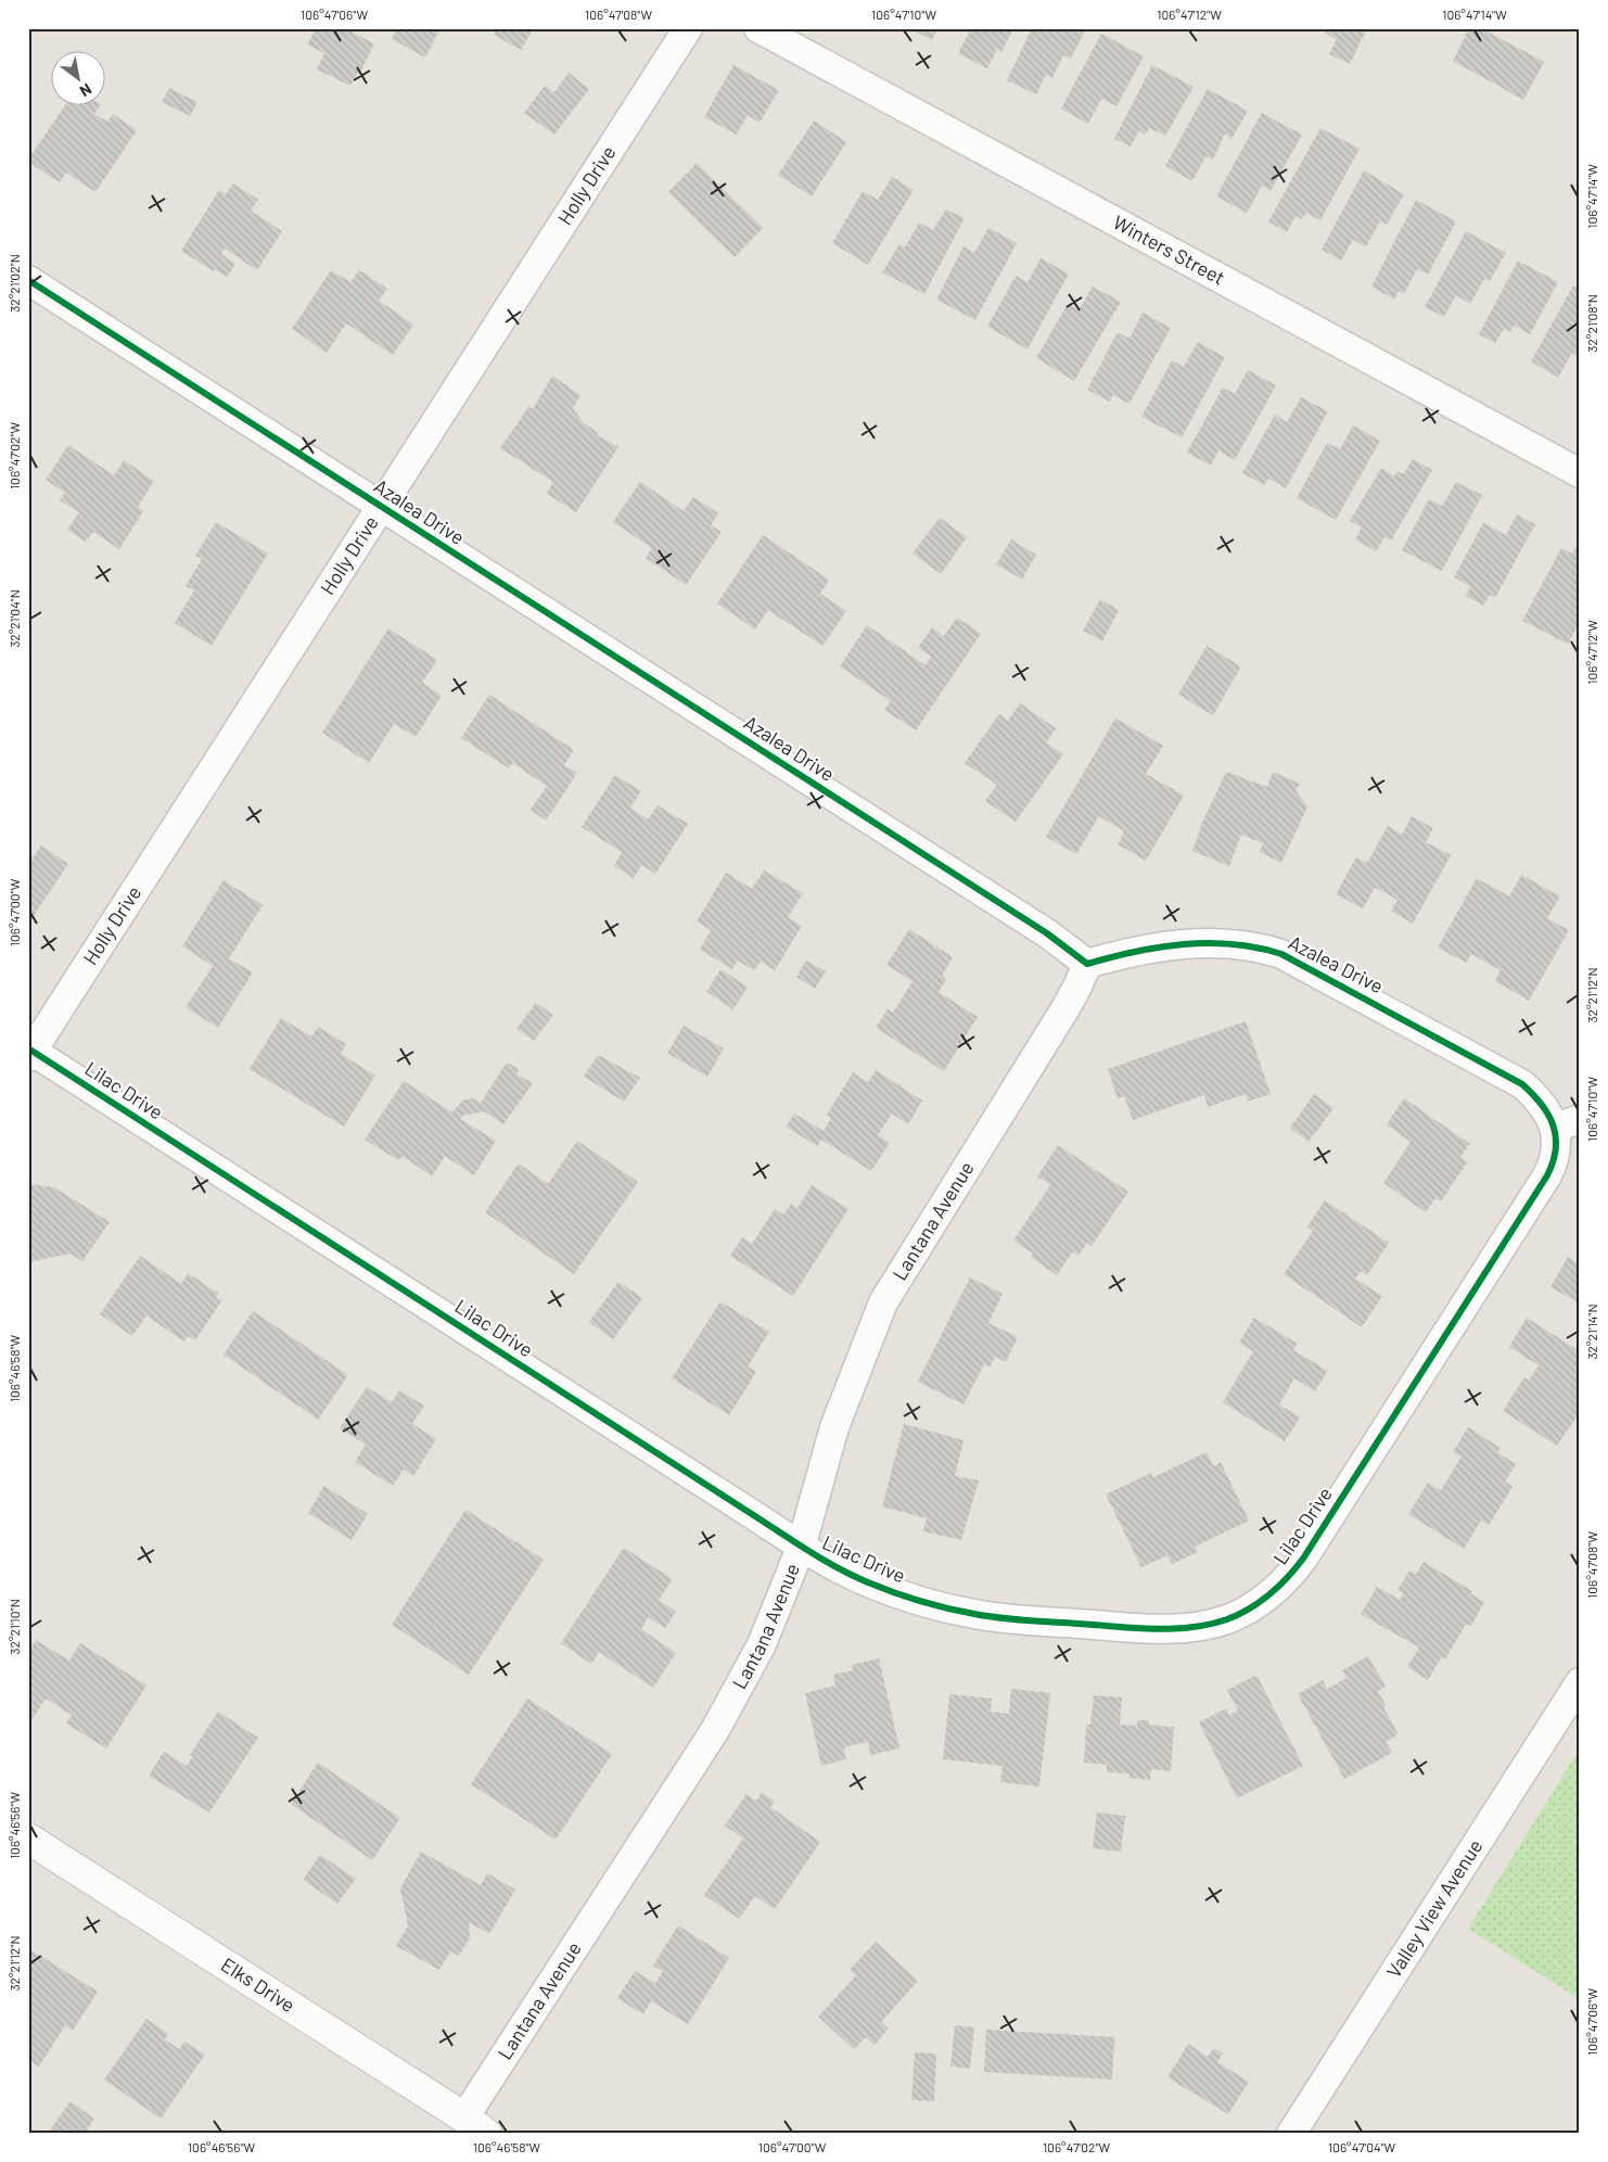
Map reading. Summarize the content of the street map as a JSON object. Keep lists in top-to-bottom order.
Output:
{
  "streets": {
    "main road": ["Elks Drive"],
    "street": [
      "Holly Drive",
      "Winters Street",
      "Azalea Drive",
      "Lilac Drive",
      "Lantana Avenue",
      "Valley View Avenue"
    ]
  },
  "crossings": [
    ["Holly Drive", "Azalea Drive"],
    ["Holly Drive", "Lilac Drive"],
    ["Azalea Drive", "Lilac Drive"],
    ["Azalea Drive", "Lantana Avenue"],
    ["Lilac Drive", "Lantana Avenue"],
    ["Lantana Avenue", "Elks Drive"]
  ],
  "north": "bottom right",
  "coordinates": [
    "106°47'06\"W",
    "106°47'08\"W",
    "106°47'10\"W",
    "106°47'12\"W",
    "106°47'14\"W",
    "32°21'02\"N",
    "32°21'08\"N",
    "106°47'02\"W",
    "32°21'04\"N",
    "106°47'00\"W",
    "32°21'12\"N",
    "32°21'14\"N",
    "106°46'58\"W",
    "32°21'10\"N",
    "106°46'56\"W",
    "106°47'04\"W"
  ]
}
